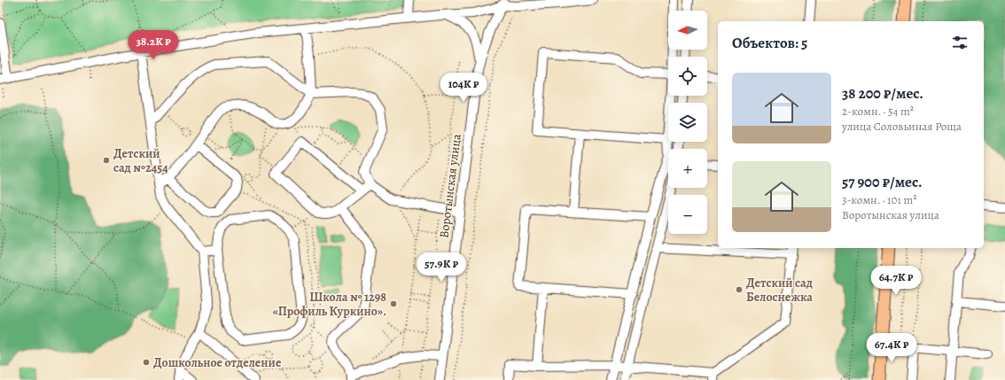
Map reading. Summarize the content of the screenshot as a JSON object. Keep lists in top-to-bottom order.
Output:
{
  "streets": {
    "street": ["Воротынская улица"]
  },
  "places": [
    "Детский сад №2454",
    "Детский сад Белоснежка",
    "Школа № 1298 «Профиль Куркино».",
    "Дошкольное отделение"
  ],
  "north": "left",
  "page": {
    "map_buttons": ["+", "−"],
    "heading": "Объектов: 5",
    "price": [
      "38.2K ₽",
      "104K ₽",
      "57.9K ₽",
      "64.7K ₽",
      "67.4K ₽"
    ],
    "list": [
      {
        "name": "38 200 ₽/мес.",
        "note": "2-комн. · 54 m² · улица Соловьиная Роща"
      },
      {
        "name": "57 900 ₽/мес.",
        "note": "3-комн. · 101 m² · Воротынская улица"
      }
    ]
  }
}
